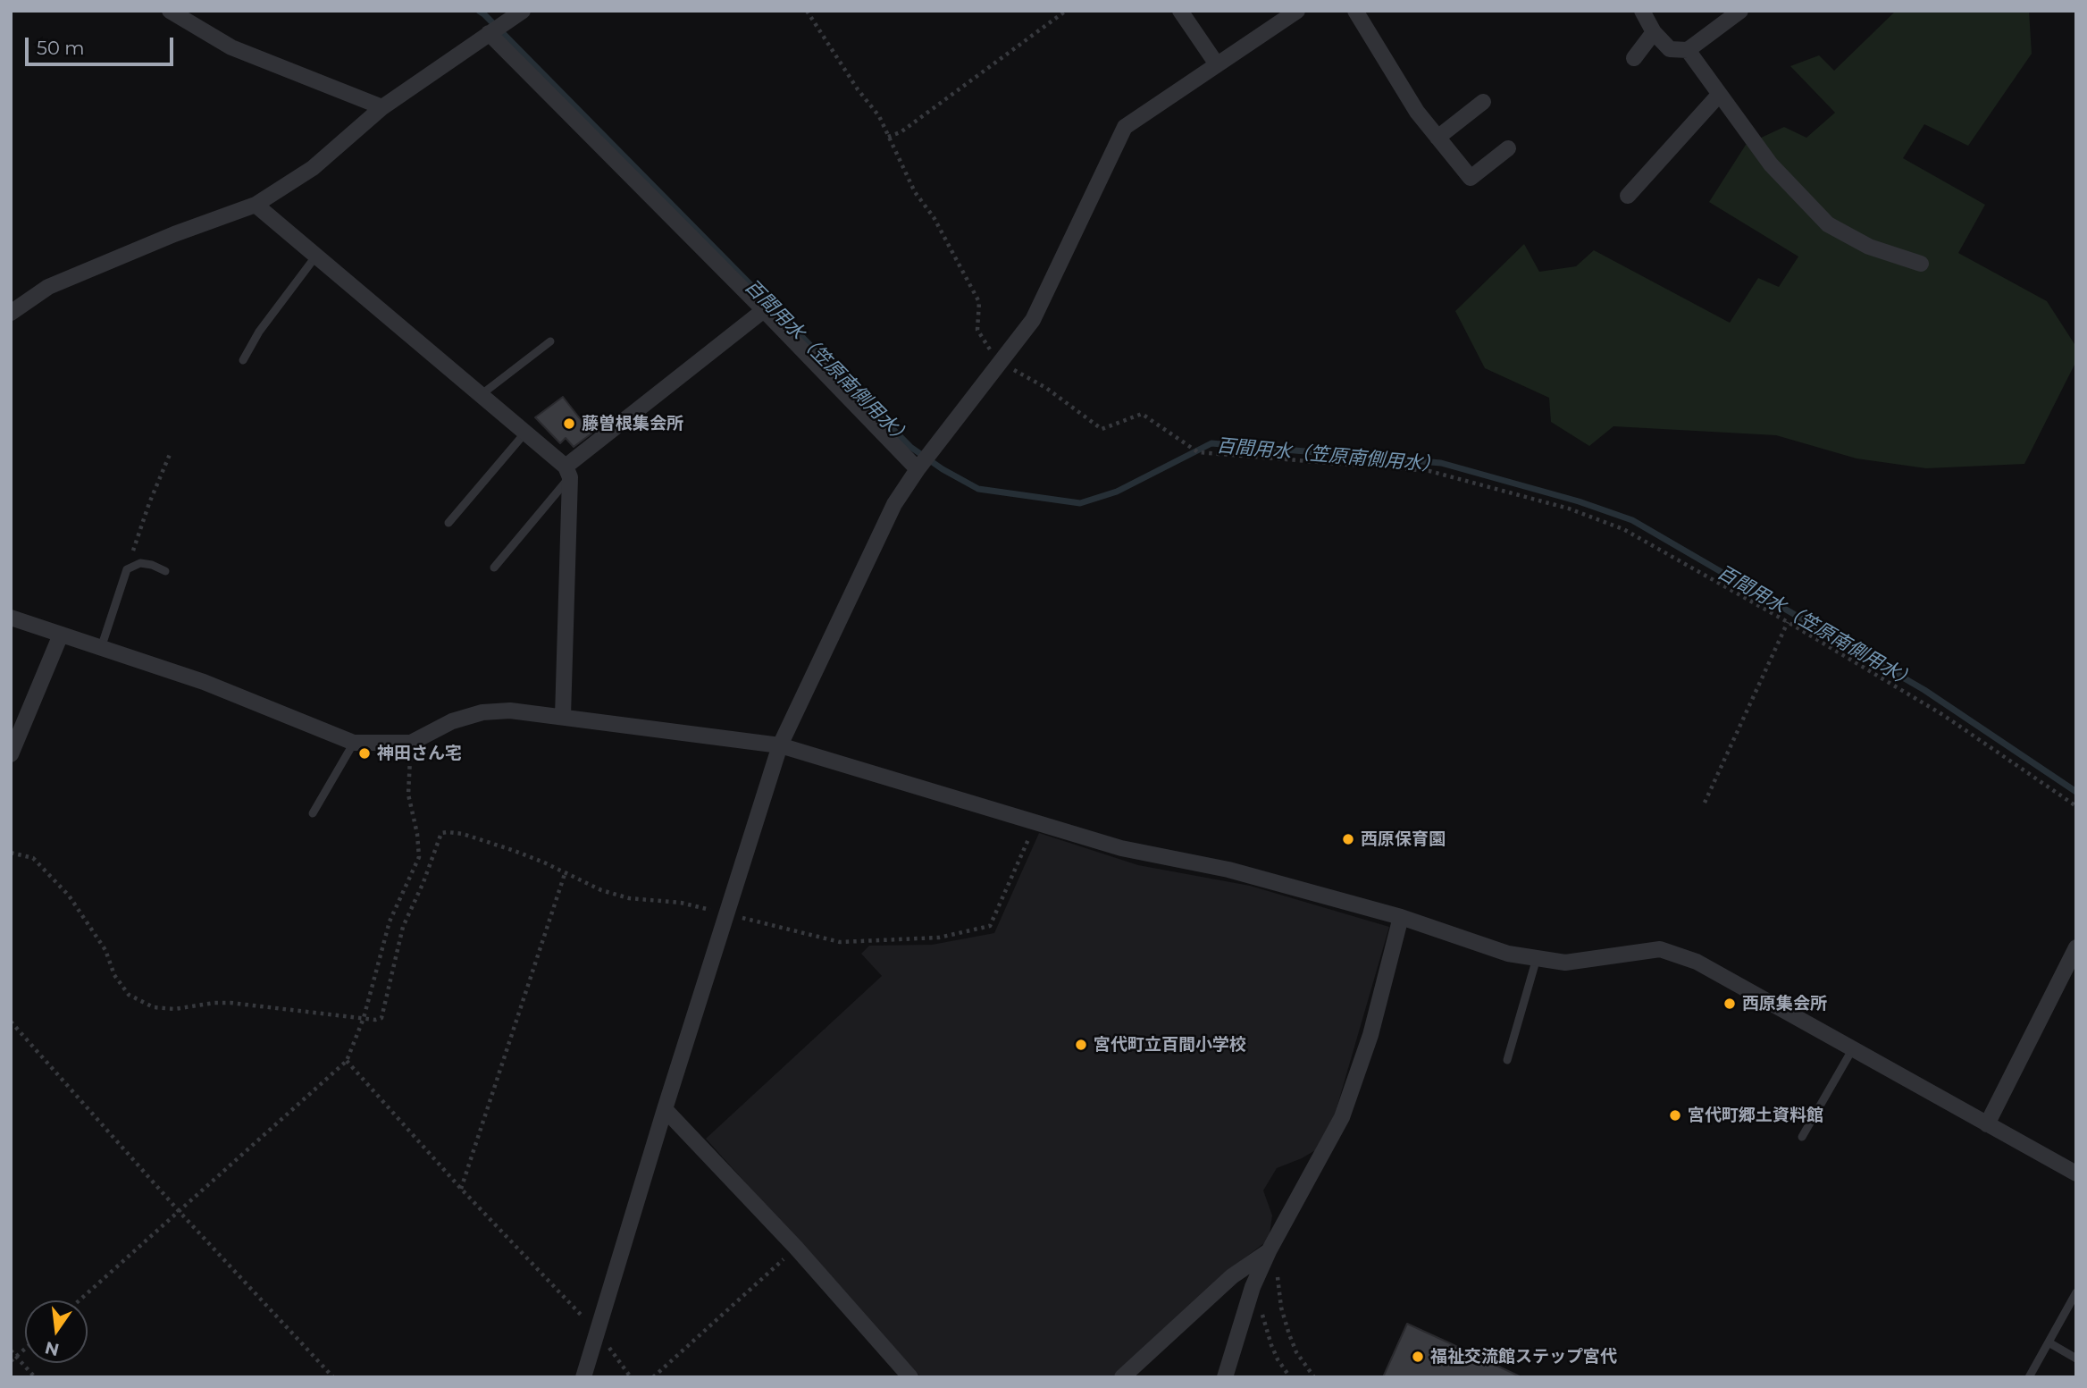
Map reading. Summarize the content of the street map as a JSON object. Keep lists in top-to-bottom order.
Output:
{
  "water": ["百間用水（笠原南側用水）"],
  "places": [
    "藤曽根集会所",
    "神田さん宅",
    "西原保育園",
    "西原集会所",
    "宮代町立百間小学校",
    "宮代町郷土資料館",
    "福祉交流館ステップ宮代"
  ],
  "scale_bar": "50 m",
  "north": "bottom"
}
